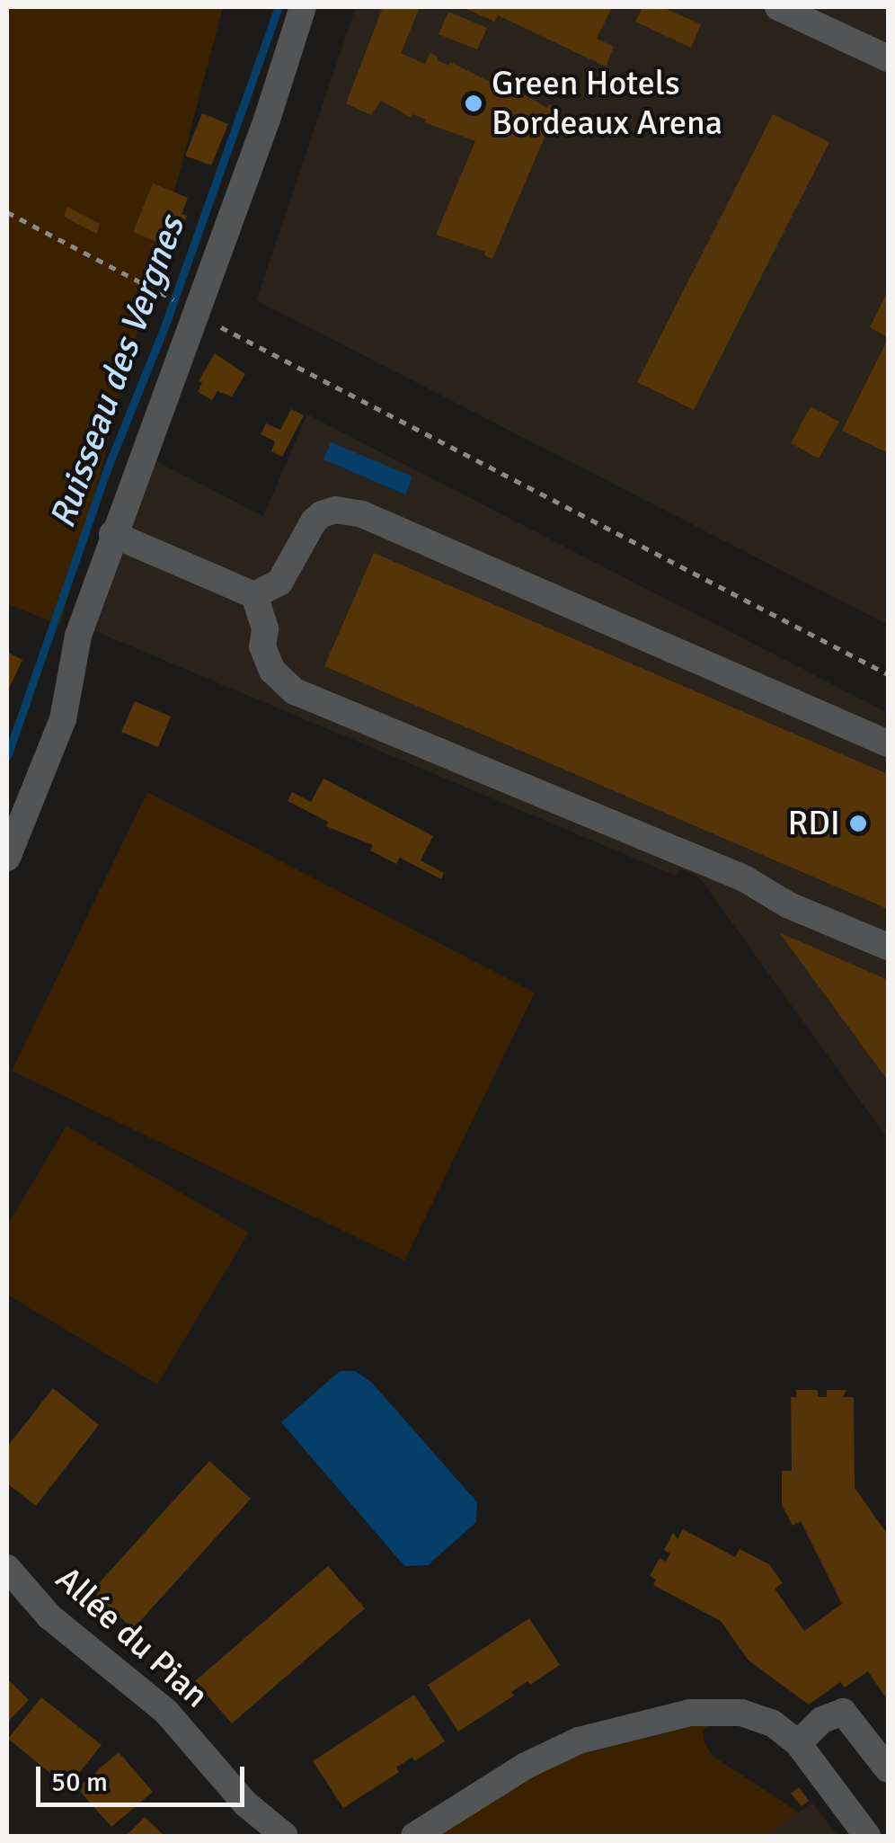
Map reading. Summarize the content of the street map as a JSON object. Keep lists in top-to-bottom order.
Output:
{
  "streets": {
    "street": ["Allée du Pian"]
  },
  "water": ["Ruisseau des Vergnes"],
  "places": ["Green Hotels Bordeaux Arena", "RDI"],
  "scale_bar": "50 m"
}
